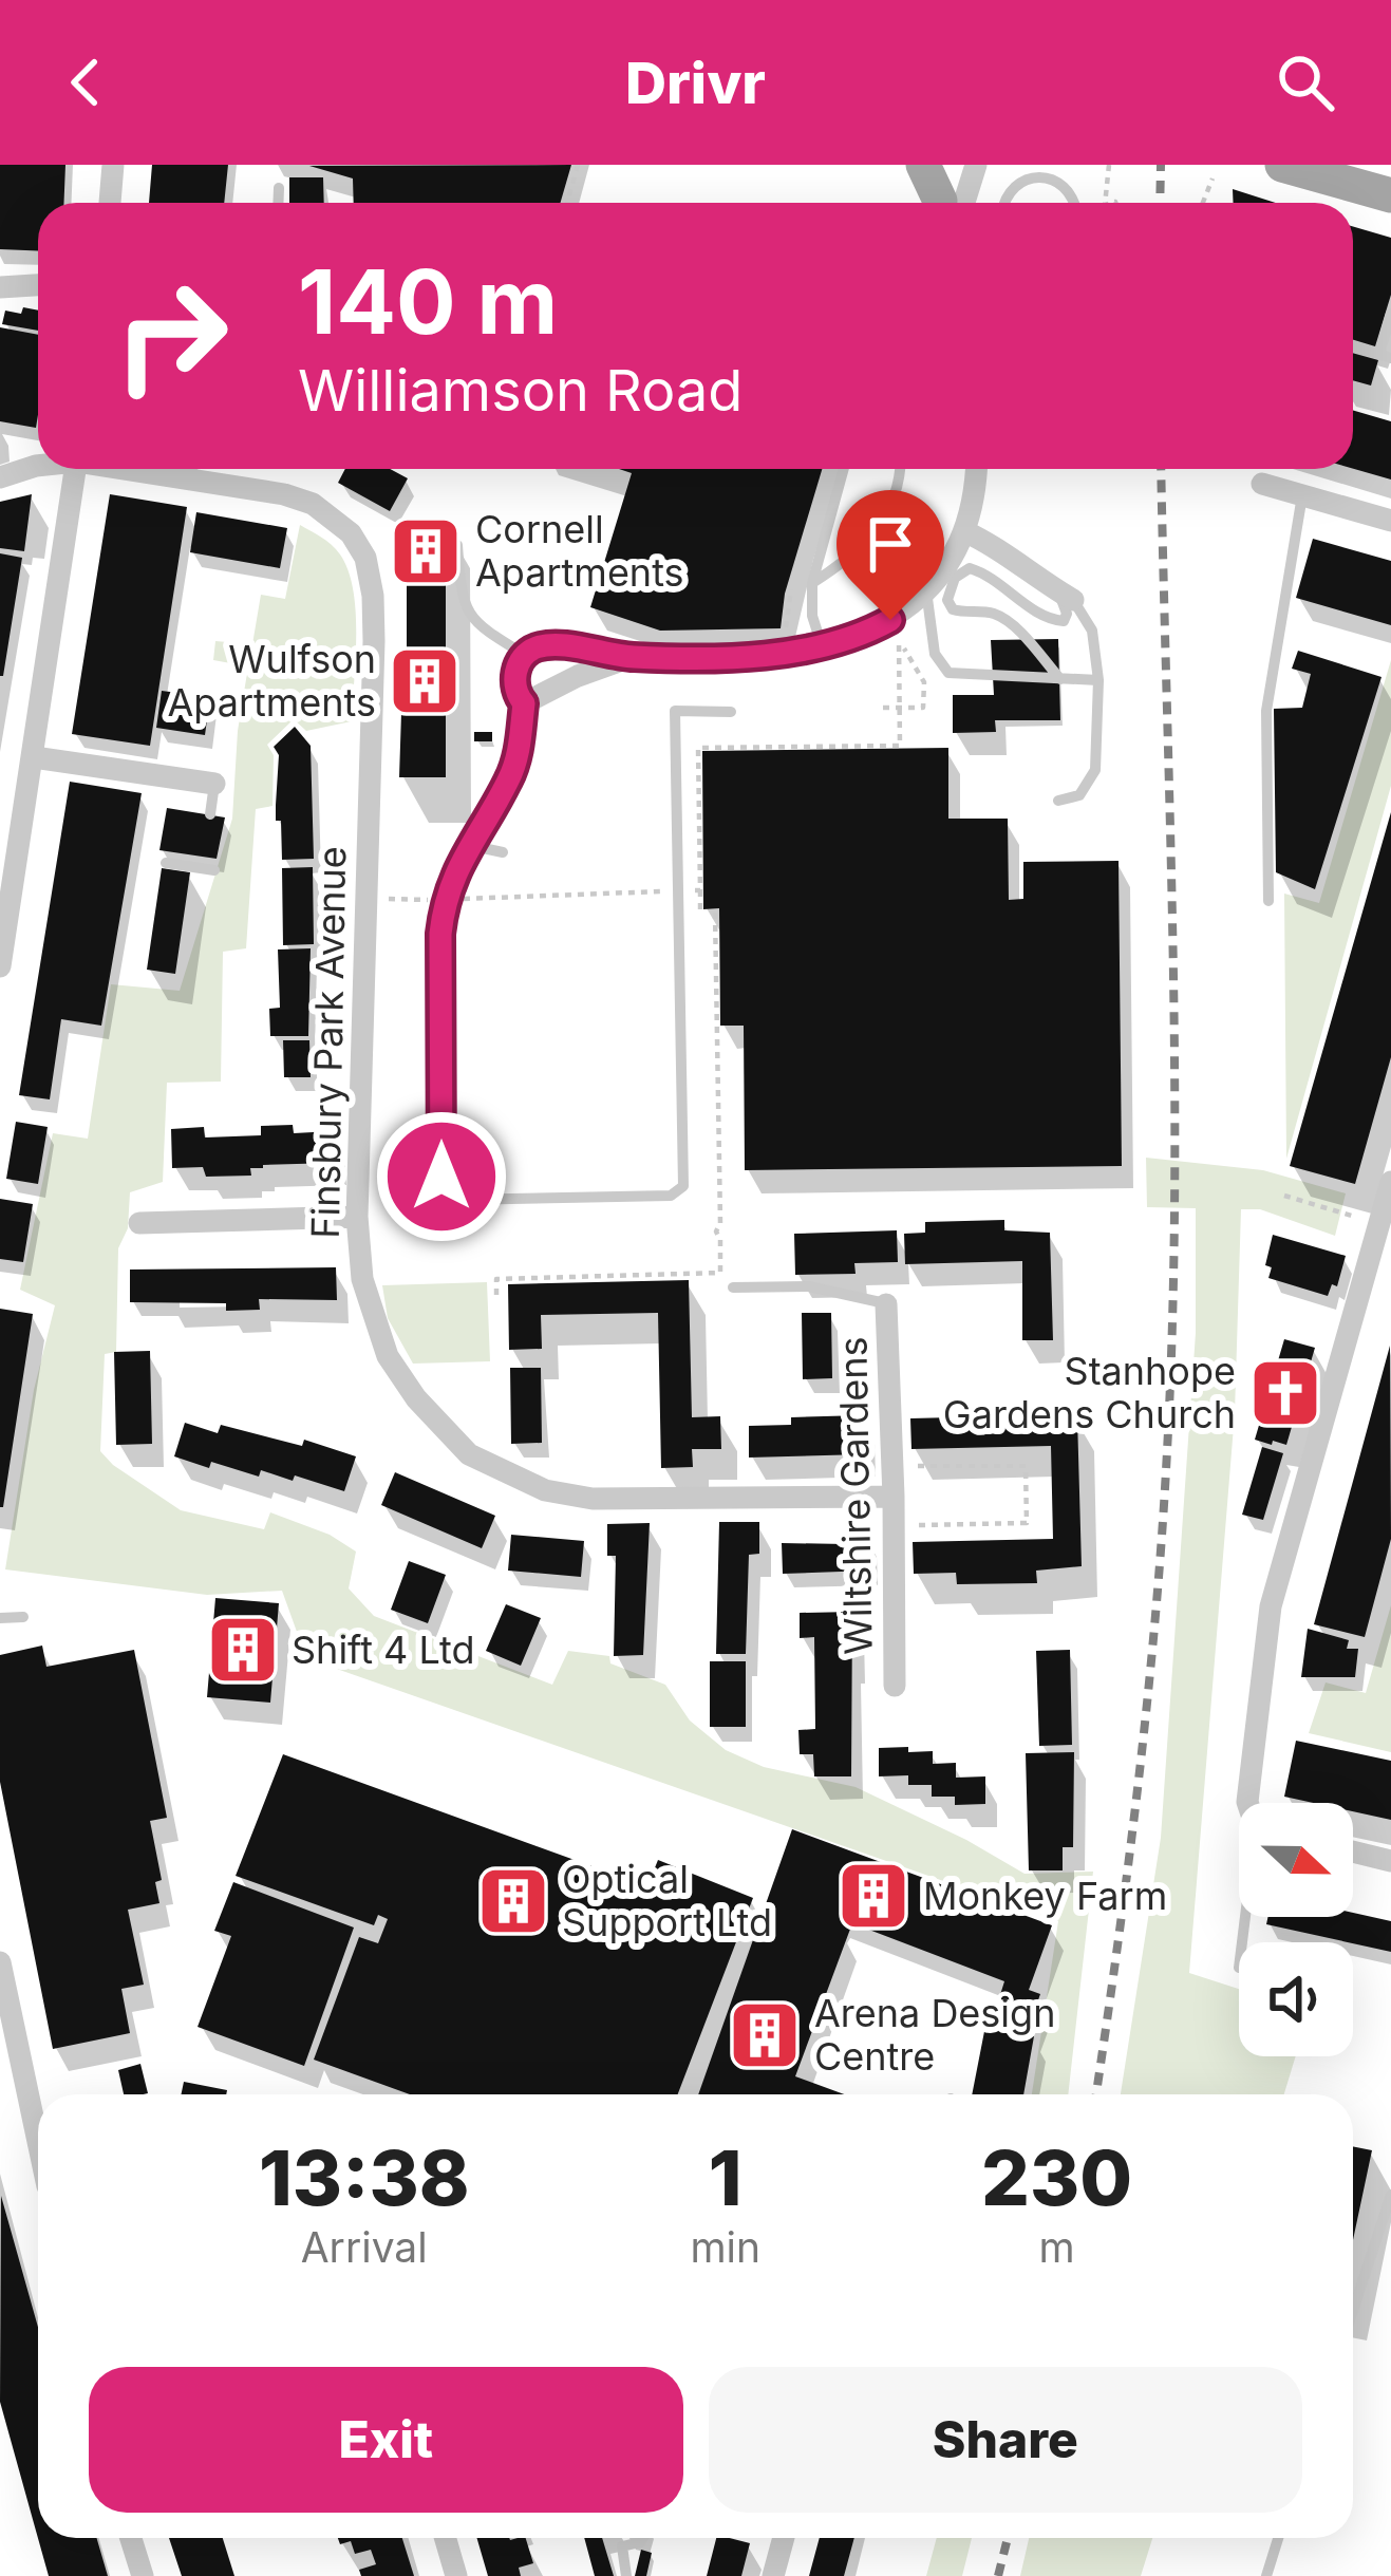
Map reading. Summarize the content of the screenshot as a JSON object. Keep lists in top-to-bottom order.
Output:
{
  "streets": {
    "street": ["Finsbury Park Avenue", "Wiltshire Gardens"]
  },
  "crossings": [
    ["Finsbury Park Avenue", "Wiltshire Gardens"]
  ],
  "places": {
    "building": [
      "Cornell Apartments",
      "Wulfson Apartments",
      "Shift 4 Ltd",
      "Monkey Farm",
      "Optical Support Ltd",
      "Arena Design Centre"
    ],
    "church": ["Stanhope Gardens Church"]
  },
  "north": "right",
  "page": {
    "header": "Drivr",
    "turn": ["140 m", "Williamson Road"],
    "eta": [
      "13:38",
      "Arrival",
      "1",
      "min",
      "230",
      "m"
    ],
    "buttons": ["Exit", "Share"]
  }
}
